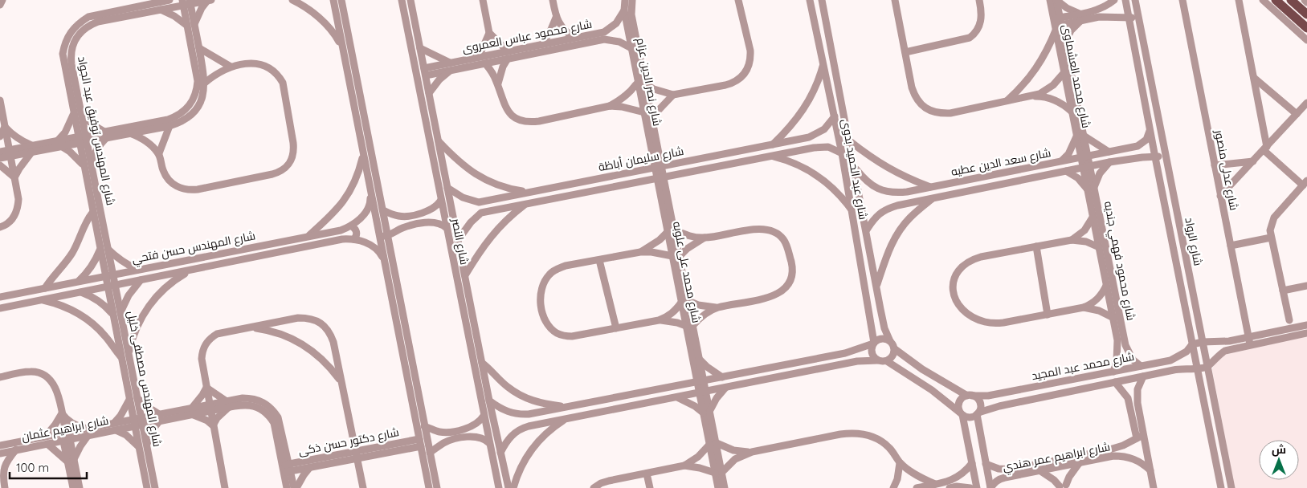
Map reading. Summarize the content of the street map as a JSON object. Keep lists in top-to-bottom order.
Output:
{
  "streets": {
    "street": [
      "شارع محمود عباس العمروى",
      "شارع محمد العشماوى",
      "شارع نصر الدين عزام",
      "شارع المهندس توفيق عبد الجواد",
      "شارع سليمان أباظة",
      "شارع سعد الدين عطيه",
      "شارع عبد الحميد بدوى",
      "شارع عدلى منصور",
      "شارع النصر",
      "شارع الرواد",
      "شارع المهندس حسن فتحي",
      "شارع محمود فهمي جنديه",
      "شارع محمد على علوبه",
      "شارع محمد عبد المجيد",
      "شارع المهندس مصطفى خليل",
      "شارع ابراهيم عثمان",
      "شارع دكتور حسن ذكى",
      "شارع ابراهيم عمر هندي"
    ]
  },
  "crossings": [
    ["شارع محمود عباس العمروى", "شارع نصر الدين عزام"],
    ["شارع محمد العشماوى", "شارع سعد الدين عطيه"],
    ["شارع محمد العشماوى", "شارع محمود فهمي جنديه"],
    ["شارع نصر الدين عزام", "شارع سليمان أباظة"],
    ["شارع نصر الدين عزام", "شارع محمد على علوبه"],
    ["شارع المهندس توفيق عبد الجواد", "شارع المهندس حسن فتحي"],
    ["شارع المهندس توفيق عبد الجواد", "شارع المهندس مصطفى خليل"],
    ["شارع سليمان أباظة", "شارع عبد الحميد بدوى"],
    ["شارع سليمان أباظة", "شارع محمد على علوبه"],
    ["شارع سعد الدين عطيه", "شارع عبد الحميد بدوى"],
    ["شارع سعد الدين عطيه", "شارع الرواد"],
    ["شارع سعد الدين عطيه", "شارع محمود فهمي جنديه"],
    ["شارع الرواد", "شارع محمد عبد المجيد"],
    ["شارع المهندس حسن فتحي", "شارع المهندس مصطفى خليل"],
    ["شارع محمود فهمي جنديه", "شارع محمد عبد المجيد"],
    ["شارع المهندس مصطفى خليل", "شارع ابراهيم عثمان"],
    ["شارع ابراهيم عثمان", "شارع دكتور حسن ذكى"]
  ],
  "scale_bar": "100 m",
  "north": "top"
}
